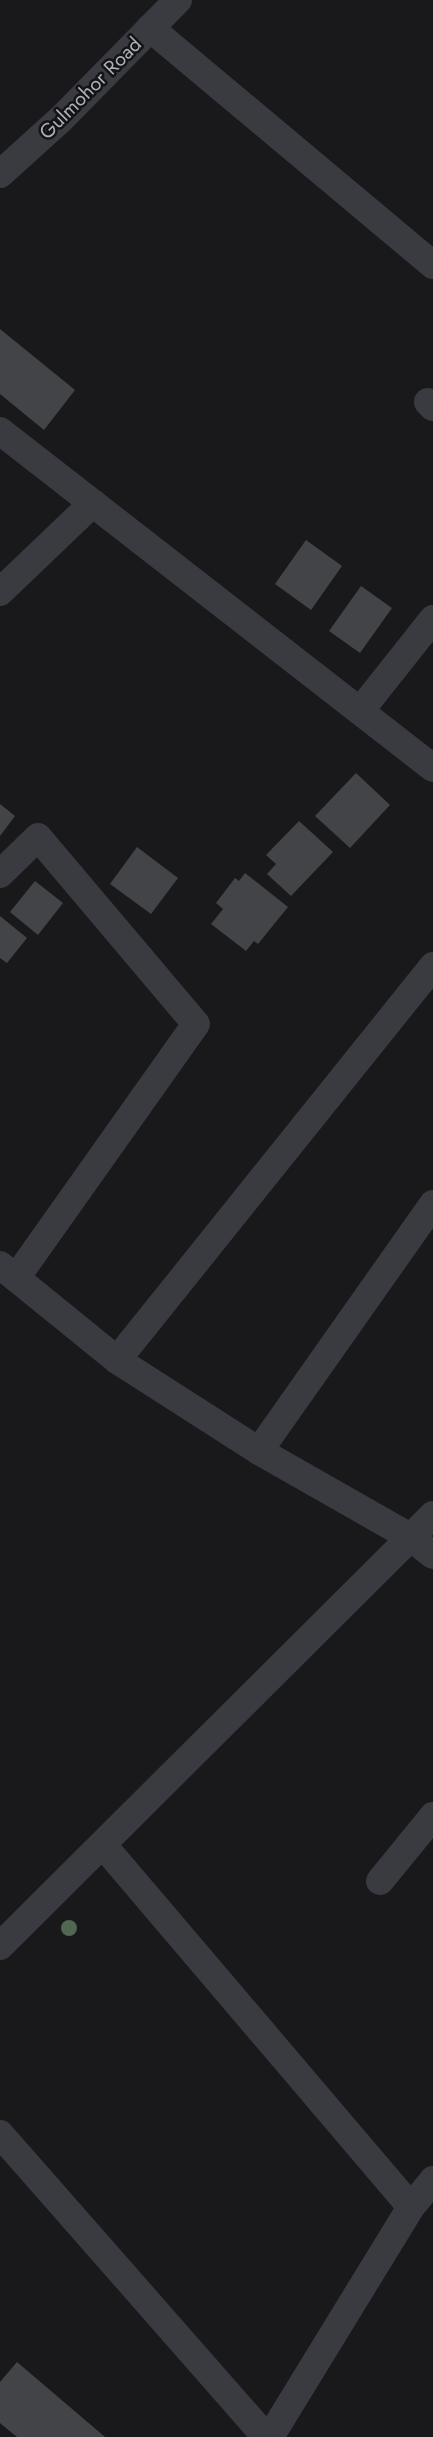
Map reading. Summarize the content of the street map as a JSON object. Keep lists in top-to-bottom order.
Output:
{
  "streets": {
    "street": ["Gulmohor Road"]
  }
}
